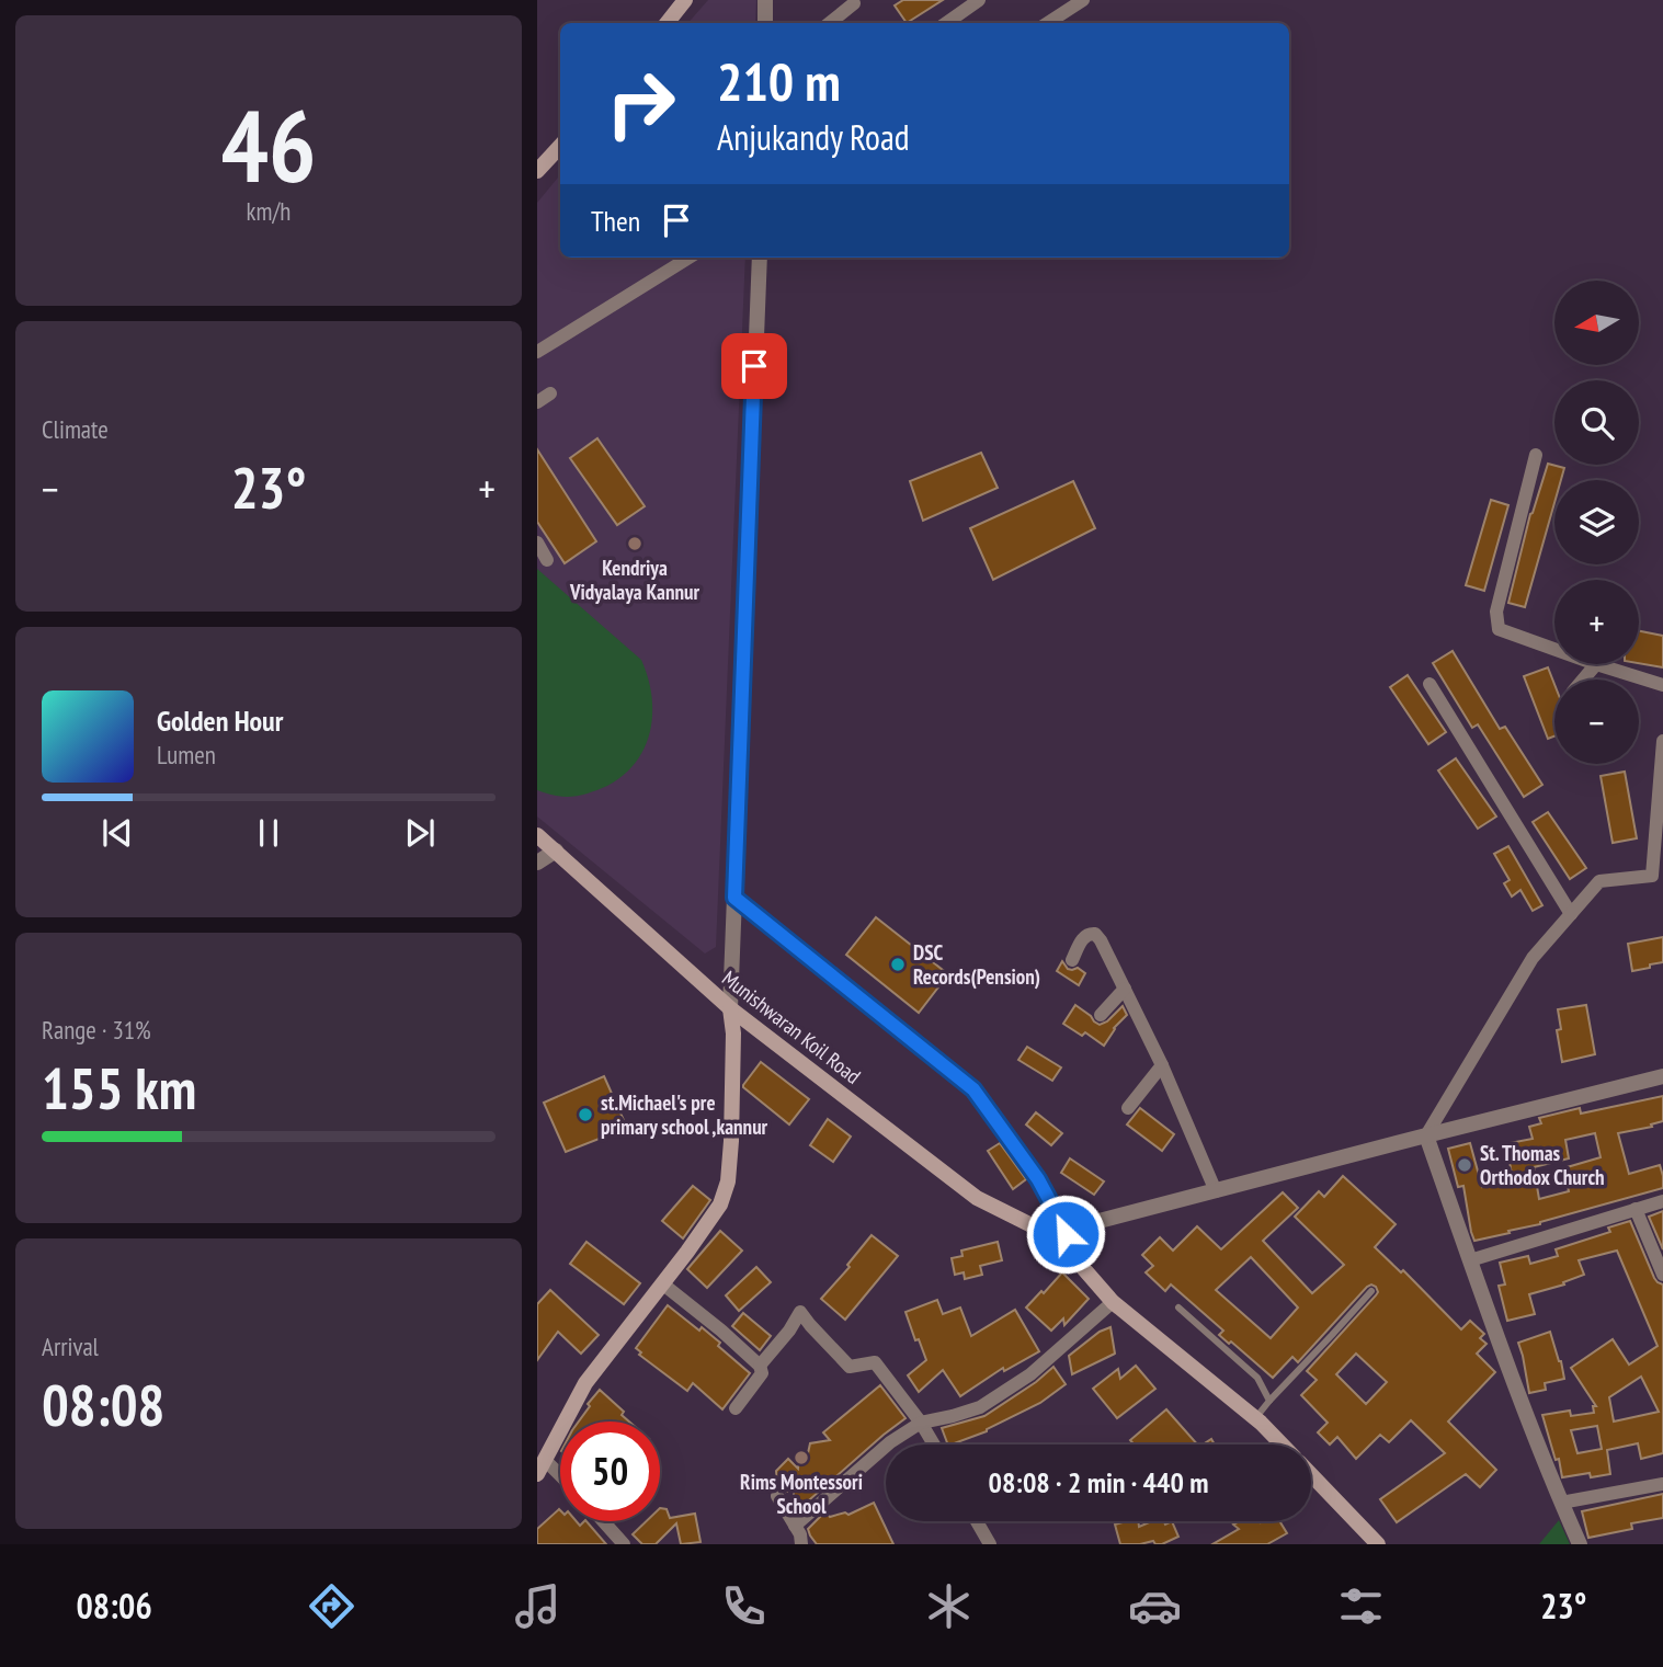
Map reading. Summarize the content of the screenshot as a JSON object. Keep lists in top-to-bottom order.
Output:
{
  "streets": {
    "main road": ["Munishwaran Koil Road"]
  },
  "places": [
    "Kendriya Vidyalaya Kannur",
    "DSC Records(Pension)",
    "st.Michael's pre primary school ,kannur",
    "St. Thomas Orthodox Church",
    "Rims Montessori School"
  ],
  "north": "left",
  "page": {
    "tile": [
      ["46", "km/h"],
      "Climate",
      ["Range · 31%", "155 km"],
      ["Arrival", "08:08"]
    ],
    "turn": ["210 m", "Anjukandy Road"],
    "then": "Then",
    "map_buttons": ["+", "−"],
    "heat": ["−", "23°", "+"],
    "song": ["Golden Hour", "Lumen"],
    "limit": "50",
    "trip": "08:08 · 2 min · 440 m",
    "tabs": ["08:06", "23°"]
  }
}
